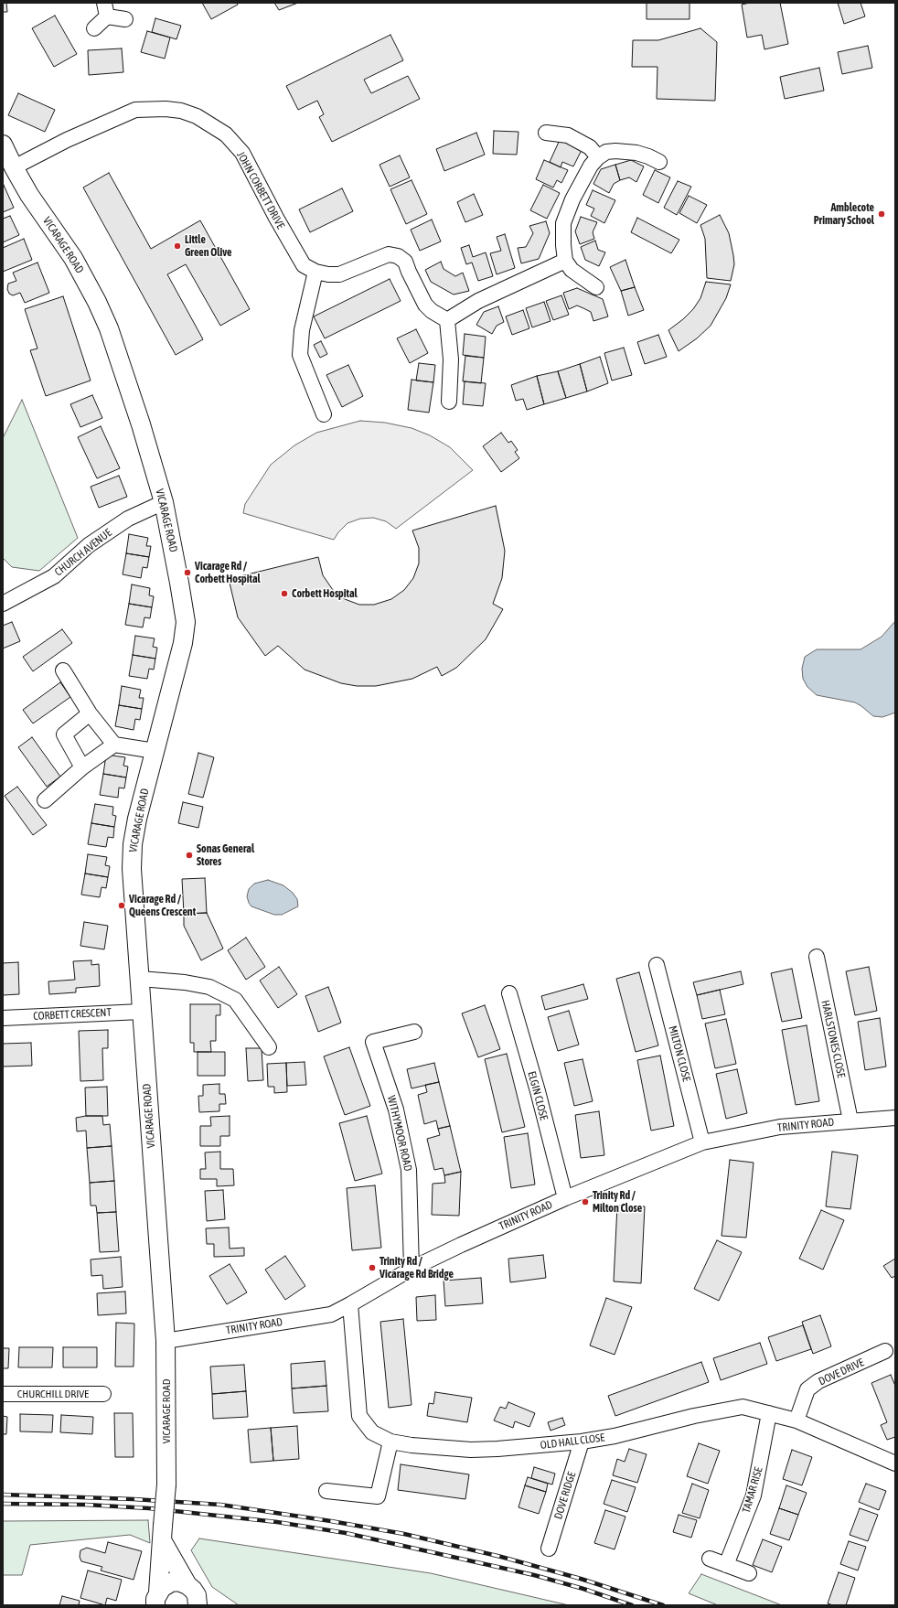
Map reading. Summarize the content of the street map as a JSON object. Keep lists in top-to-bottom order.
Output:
{
  "streets": {
    "street": [
      "JOHN CORBETT DRIVE",
      "VICARAGE ROAD",
      "CHURCH AVENUE",
      "CORBETT CRESCENT",
      "HARLSTONES CLOSE",
      "MILTON CLOSE",
      "ELGIN CLOSE",
      "TRINITY ROAD",
      "WITHYMOOR ROAD",
      "DOVE DRIVE",
      "CHURCHILL DRIVE",
      "OLD HALL CLOSE",
      "TAMAR RISE",
      "DOVE RIDGE"
    ]
  },
  "crossings": [
    ["JOHN CORBETT DRIVE", "VICARAGE ROAD"],
    ["VICARAGE ROAD", "CHURCH AVENUE"],
    ["VICARAGE ROAD", "CORBETT CRESCENT"],
    ["VICARAGE ROAD", "TRINITY ROAD"],
    ["HARLSTONES CLOSE", "TRINITY ROAD"],
    ["MILTON CLOSE", "TRINITY ROAD"],
    ["ELGIN CLOSE", "TRINITY ROAD"],
    ["TRINITY ROAD", "WITHYMOOR ROAD"],
    ["TRINITY ROAD", "OLD HALL CLOSE"],
    ["DOVE DRIVE", "OLD HALL CLOSE"],
    ["OLD HALL CLOSE", "TAMAR RISE"],
    ["OLD HALL CLOSE", "DOVE RIDGE"]
  ],
  "places": [
    "Amblecote Primary School",
    "Little Green Olive",
    "Vicarage Rd / Corbett Hospital",
    "Corbett Hospital",
    "Sonas General Stores",
    "Vicarage Rd / Queens Crescent",
    "Trinity Rd / Milton Close",
    "Trinity Rd / Vicarage Rd Bridge"
  ]
}
